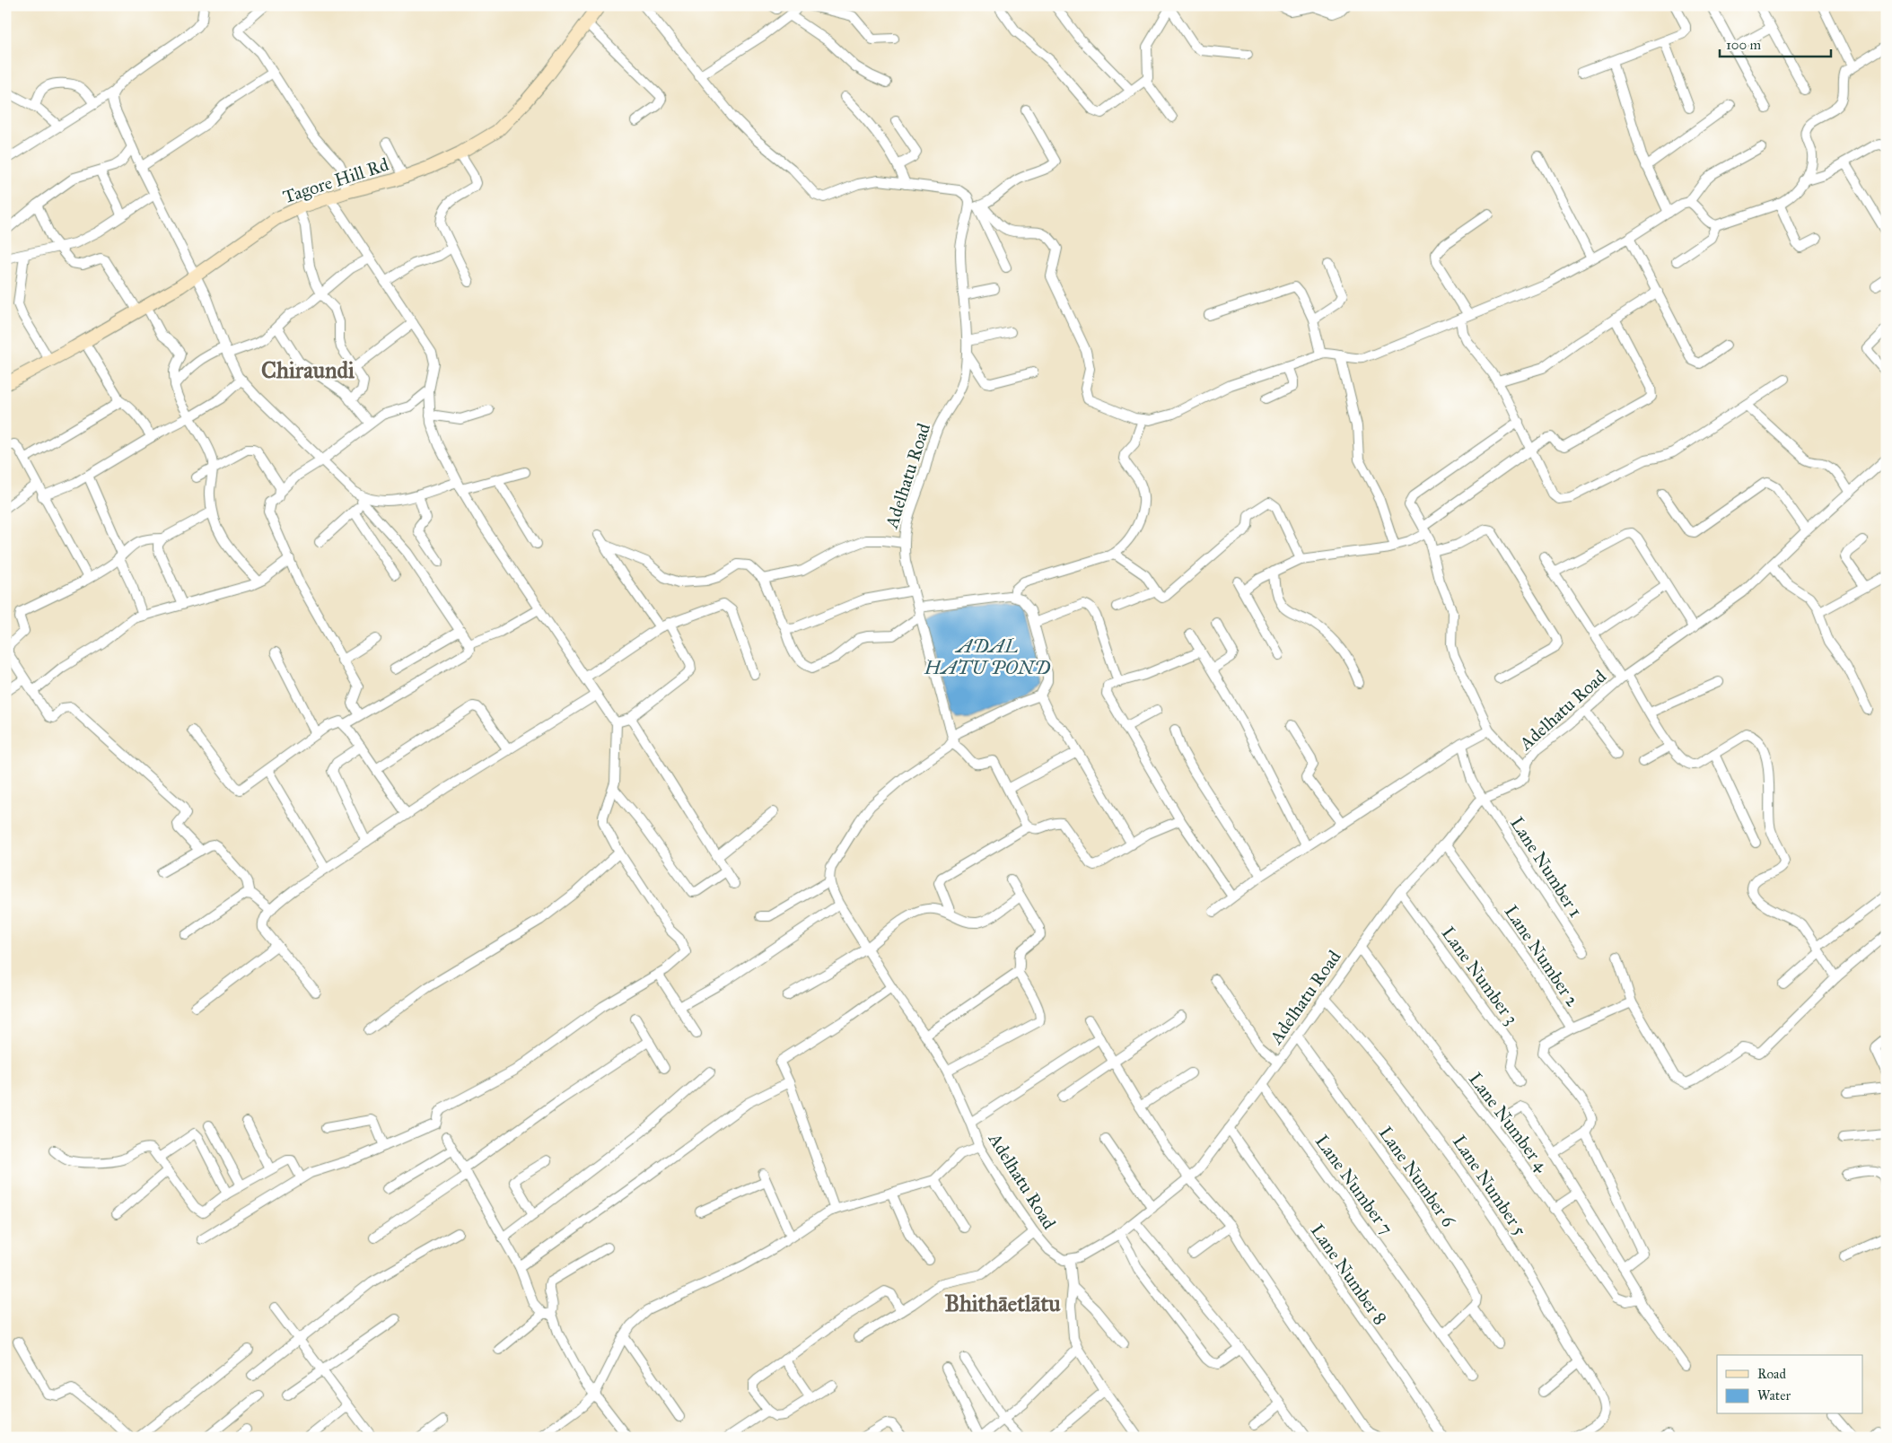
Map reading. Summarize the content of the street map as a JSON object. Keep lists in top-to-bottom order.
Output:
{
  "streets": {
    "main road": ["Tagore Hill Rd"],
    "street": [
      "Adelhatu Road",
      "Lane Number 1",
      "Lane Number 2",
      "Lane Number 3",
      "Lane Number 4",
      "Lane Number 6",
      "Lane Number 7",
      "Lane Number 5",
      "Lane Number 8"
    ]
  },
  "crossings": [
    ["Adelhatu Road", "Lane Number 1"],
    ["Adelhatu Road", "Lane Number 2"],
    ["Adelhatu Road", "Lane Number 3"],
    ["Adelhatu Road", "Lane Number 4"],
    ["Adelhatu Road", "Lane Number 6"],
    ["Adelhatu Road", "Lane Number 7"],
    ["Adelhatu Road", "Lane Number 5"],
    ["Adelhatu Road", "Lane Number 8"]
  ],
  "districts": ["Chiraundi", "Bhithāetlātu"],
  "water": ["ADAL HATU POND"],
  "legend": ["Road", "Water"],
  "scale_bar": "100 m"
}
